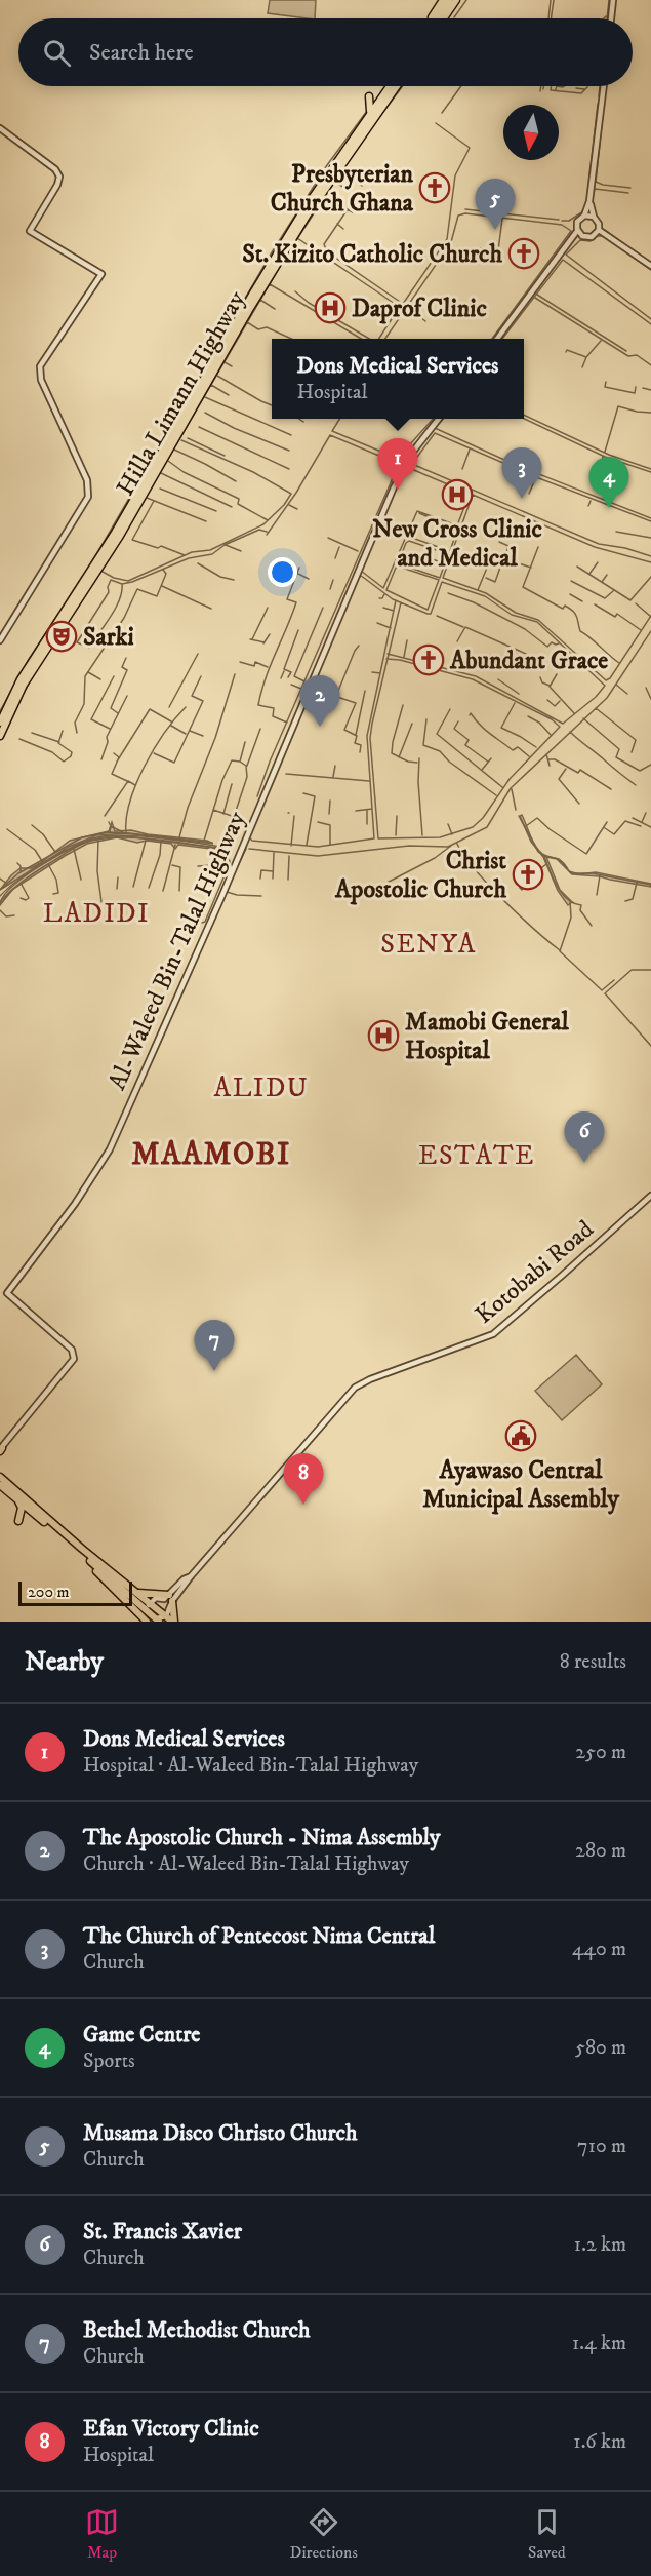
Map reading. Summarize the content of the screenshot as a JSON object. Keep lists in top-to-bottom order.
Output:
{
  "streets": {
    "main road": ["Hilla Limann Highway"],
    "street": ["Al-Waleed Bin-Talal Highway", "Kotobabi Road"]
  },
  "districts": [
    "LADIDI",
    "SENYA",
    "ALIDU",
    "MAAMOBI",
    "ESTATE"
  ],
  "places": {
    "church": [
      "Presbyterian Church Ghana",
      "St. Kizito Catholic Church",
      "Abundant Grace",
      "Christ Apostolic Church"
    ],
    "hospital": ["Daprof Clinic", "New Cross Clinic and Medical", "Mamobi General Hospital"],
    "theatre": ["Sarki"],
    "public building": ["Ayawaso Central Municipal Assembly"]
  },
  "scale_bar": "200 m",
  "north": "bottom",
  "page": {
    "search": "Search here",
    "pins": [
      "5",
      "1",
      "3",
      "4",
      "2",
      "6",
      "7",
      "8"
    ],
    "popup": ["Dons Medical Services", "Hospital"],
    "scale": "200 m",
    "heading": ["Nearby", "8 results"],
    "list": [
      {
        "mark": "1",
        "name": "Dons Medical Services",
        "note": "Hospital · Al-Waleed Bin-Talal Highway",
        "value": "250 m"
      },
      {
        "mark": "2",
        "name": "The Apostolic Church - Nima Assembly",
        "note": "Church · Al-Waleed Bin-Talal Highway",
        "value": "280 m"
      },
      {
        "mark": "3",
        "name": "The Church of Pentecost Nima Central",
        "note": "Church",
        "value": "440 m"
      },
      {
        "mark": "4",
        "name": "Game Centre",
        "note": "Sports",
        "value": "580 m"
      },
      {
        "mark": "5",
        "name": "Musama Disco Christo Church",
        "note": "Church",
        "value": "710 m"
      },
      {
        "mark": "6",
        "name": "St. Francis Xavier",
        "note": "Church",
        "value": "1.2 km"
      },
      {
        "mark": "7",
        "name": "Bethel Methodist Church",
        "note": "Church",
        "value": "1.4 km"
      },
      {
        "mark": "8",
        "name": "Efan Victory Clinic",
        "note": "Hospital",
        "value": "1.6 km"
      }
    ],
    "nav": ["Map", "Directions", "Saved"]
  }
}
